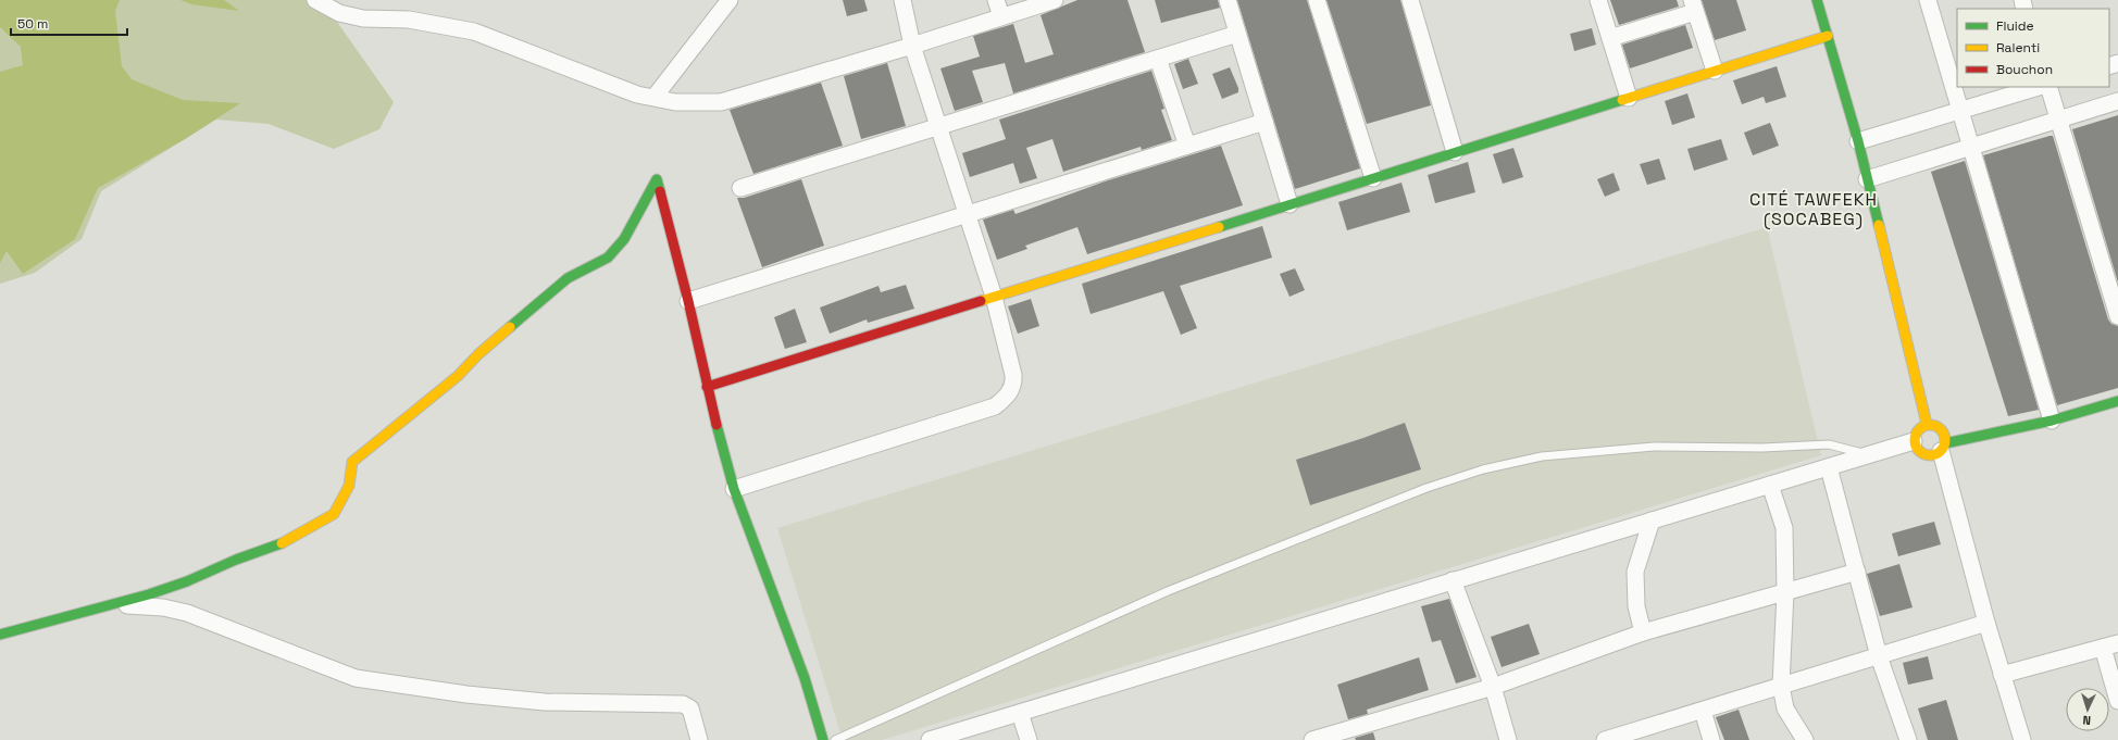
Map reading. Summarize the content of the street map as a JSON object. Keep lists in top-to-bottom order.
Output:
{
  "districts": ["CITÉ TAWFEKH (SOCABEG)"],
  "legend": ["Fluide", "Ralenti", "Bouchon"],
  "scale_bar": "50 m",
  "north": "bottom"
}
